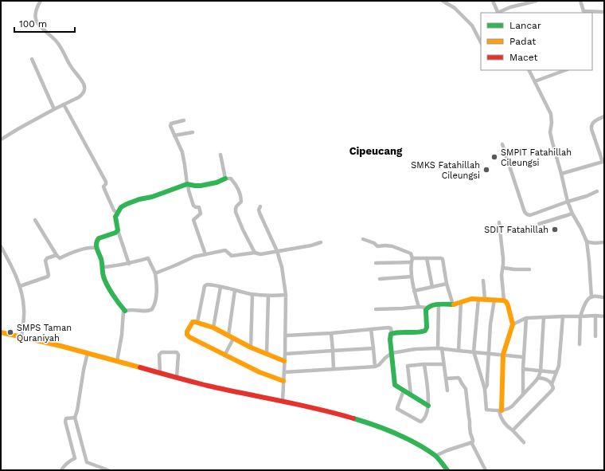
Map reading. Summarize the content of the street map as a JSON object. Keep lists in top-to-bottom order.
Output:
{
  "districts": ["Cipeucang"],
  "places": [
    "SMPIT Fatahillah Cileungsi",
    "SMKS Fatahillah Cileungsi",
    "SDIT Fatahillah",
    "SMPS Taman Quraniyah"
  ],
  "legend": ["Lancar", "Padat", "Macet"],
  "scale_bar": "100 m"
}
